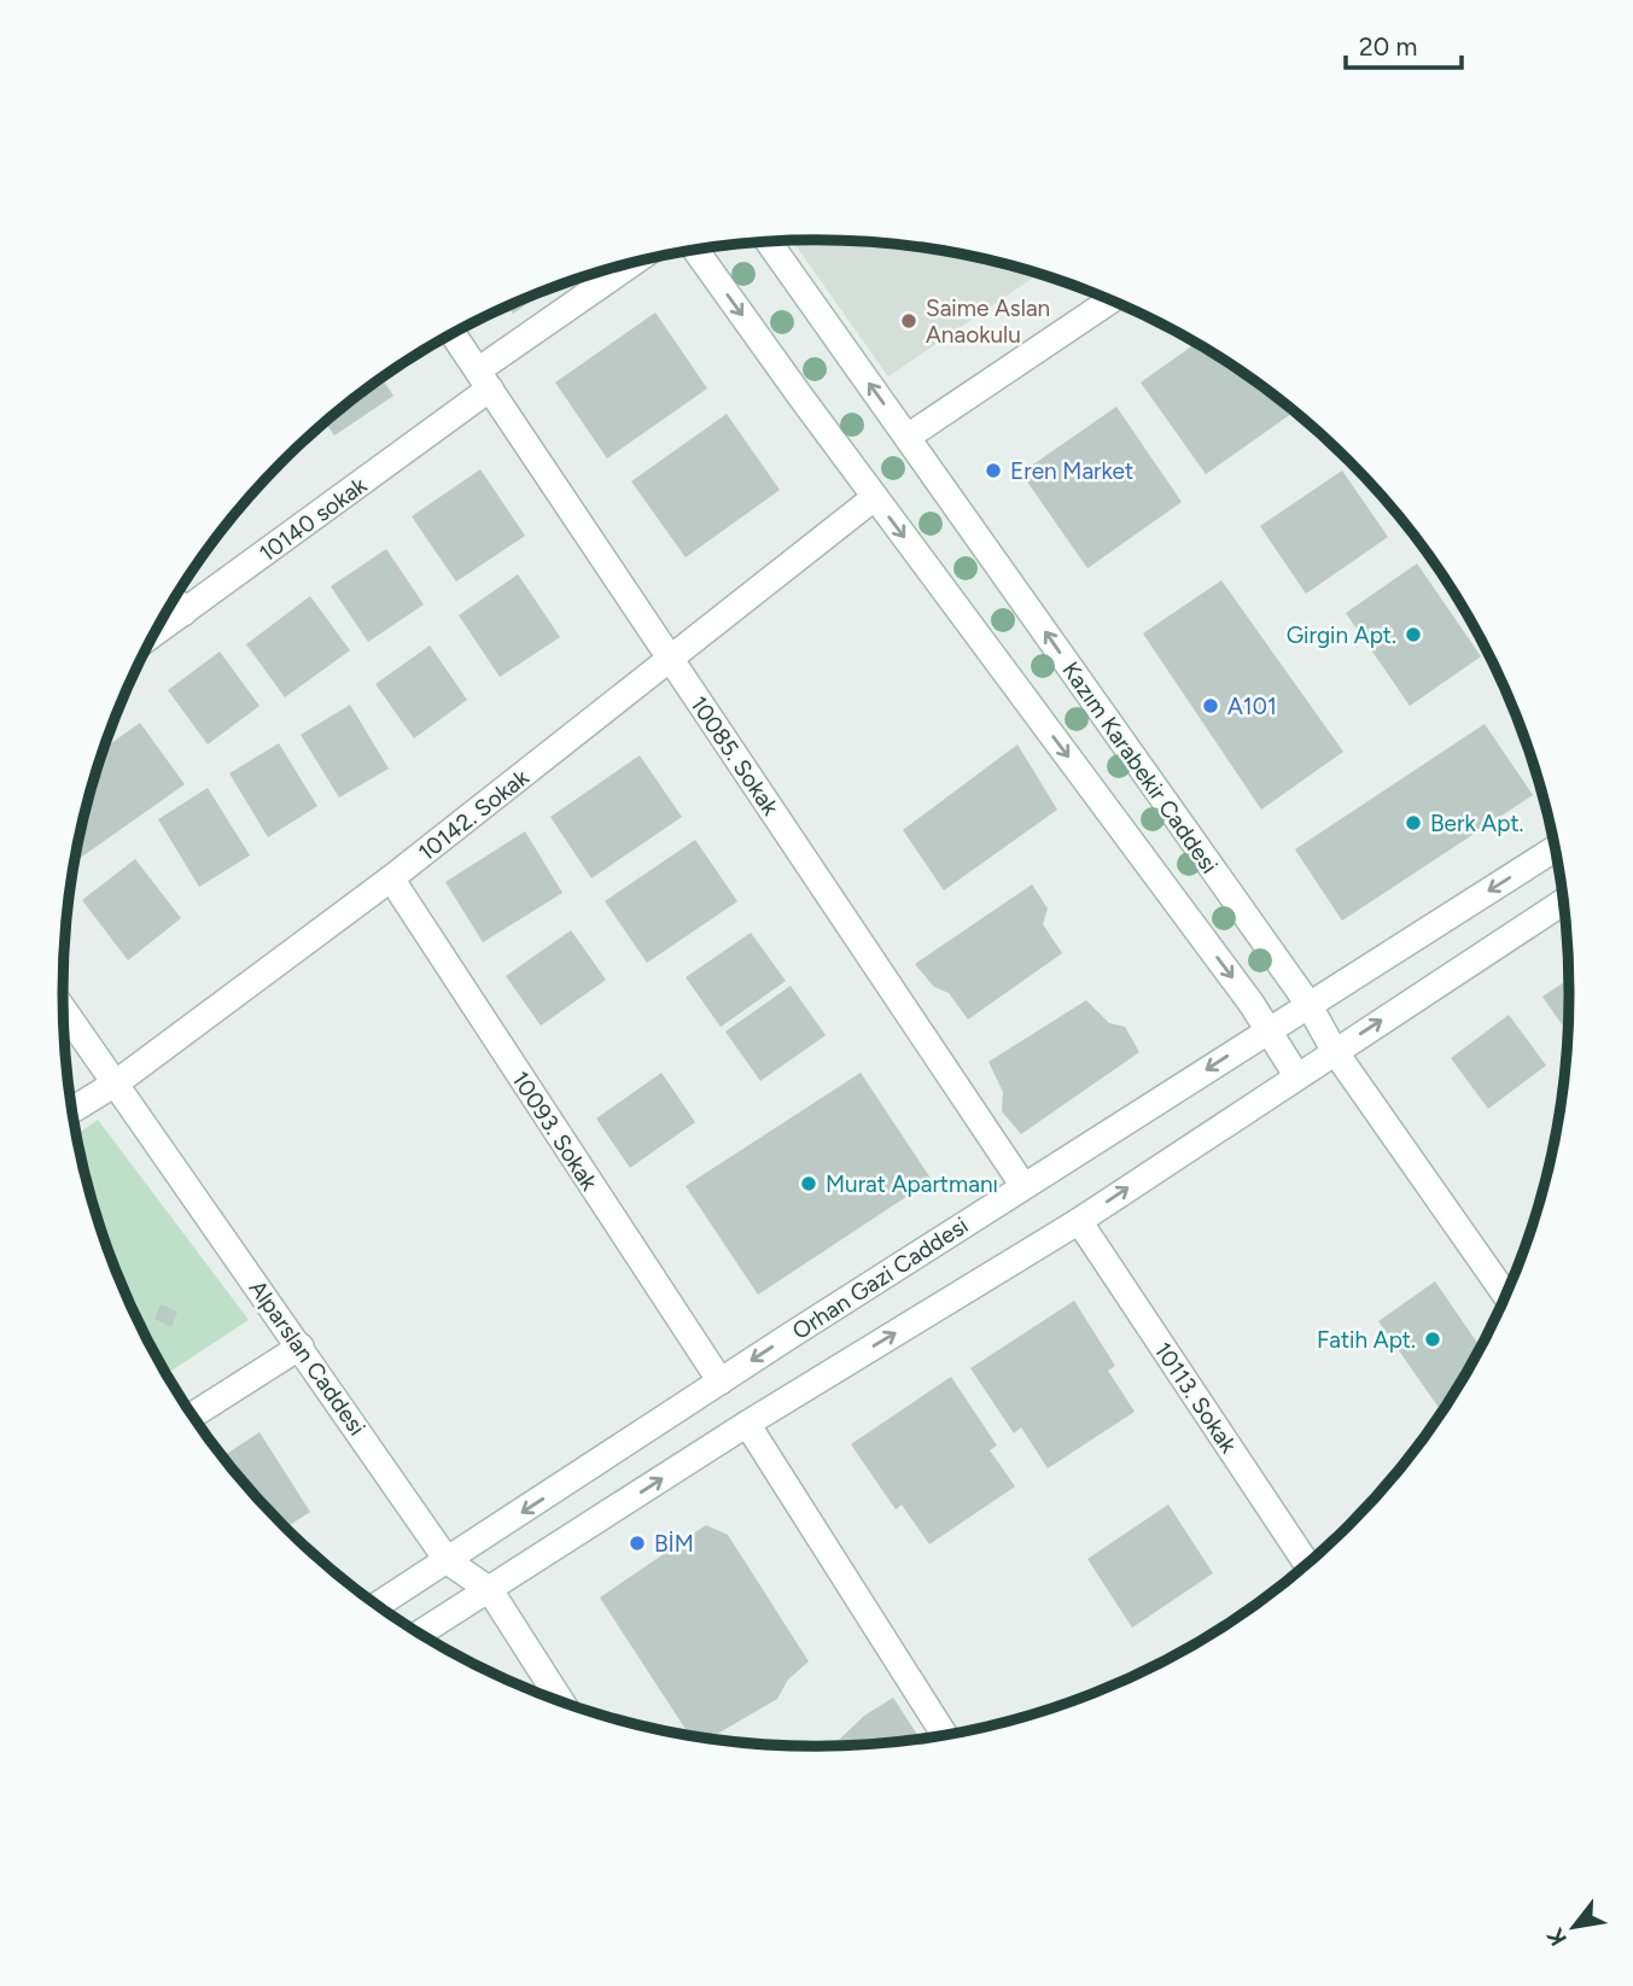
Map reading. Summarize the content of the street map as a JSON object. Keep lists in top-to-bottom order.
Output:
{
  "streets": {
    "street": [
      "10140 sokak",
      "10085. Sokak",
      "Kazım Karabekir Caddesi",
      "10142. Sokak",
      "10093. Sokak",
      "Orhan Gazi Caddesi",
      "Alparslan Caddesi",
      "10113. Sokak"
    ]
  },
  "crossings": [
    ["10140 sokak", "10085. Sokak"],
    ["10085. Sokak", "10142. Sokak"],
    ["10085. Sokak", "Orhan Gazi Caddesi"],
    ["Kazım Karabekir Caddesi", "10142. Sokak"],
    ["Kazım Karabekir Caddesi", "Orhan Gazi Caddesi"],
    ["10142. Sokak", "10093. Sokak"],
    ["10142. Sokak", "Alparslan Caddesi"],
    ["10093. Sokak", "Orhan Gazi Caddesi"],
    ["Orhan Gazi Caddesi", "Alparslan Caddesi"]
  ],
  "places": [
    "Saime Aslan Anaokulu",
    "Eren Market",
    "Girgin Apt.",
    "A101",
    "Berk Apt.",
    "Murat Apartmanı",
    "Fatih Apt.",
    "BİM"
  ],
  "scale_bar": "20 m",
  "north": "bottom left"
}
